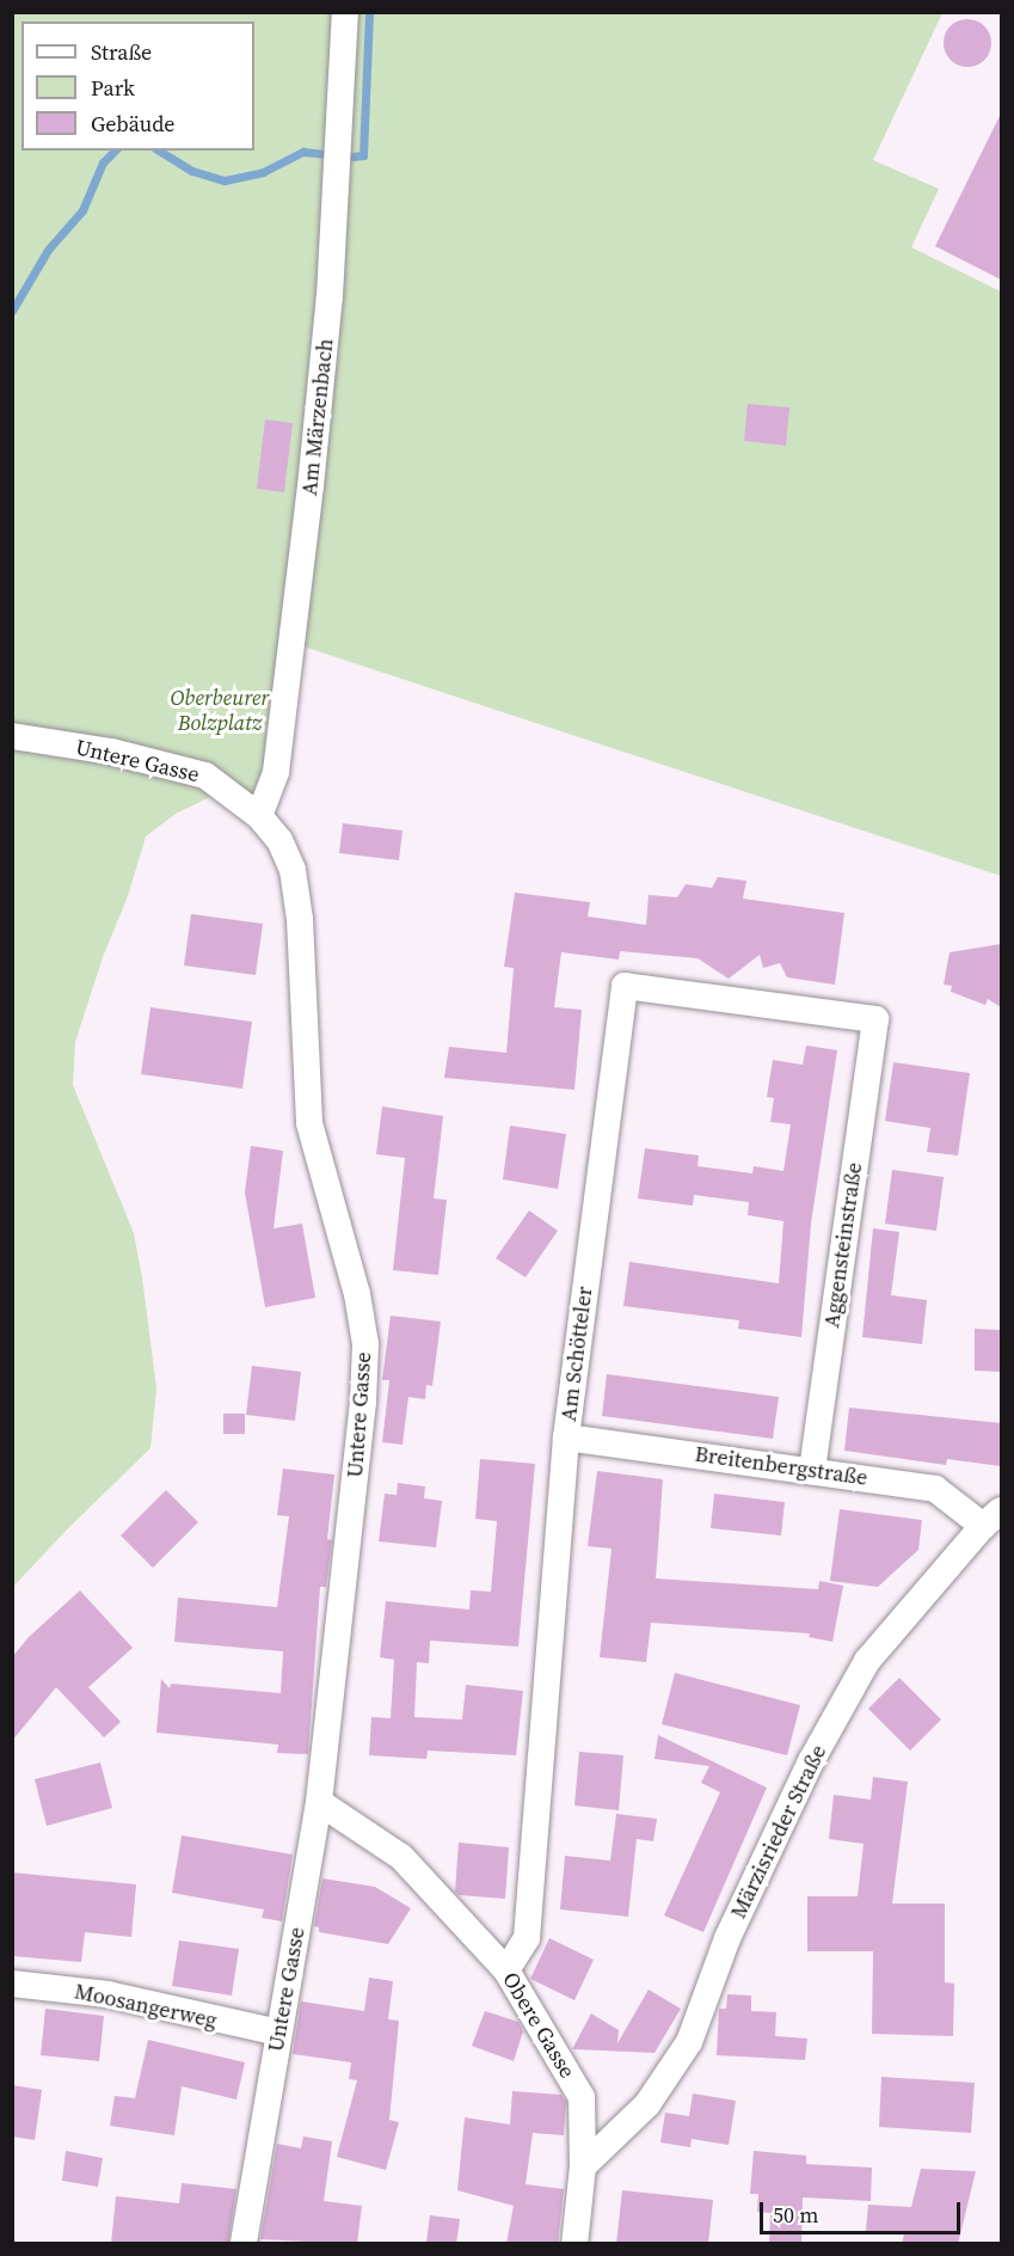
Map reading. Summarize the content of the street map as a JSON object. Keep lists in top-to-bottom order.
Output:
{
  "streets": {
    "street": [
      "Am Märzenbach",
      "Untere Gasse",
      "Aggensteinstraße",
      "Am Schötteler",
      "Breitenbergstraße",
      "Märzisrieder Straße",
      "Moosangerweg",
      "Obere Gasse"
    ]
  },
  "crossings": [
    ["Am Märzenbach", "Untere Gasse"],
    ["Untere Gasse", "Moosangerweg"],
    ["Untere Gasse", "Obere Gasse"],
    ["Aggensteinstraße", "Am Schötteler"],
    ["Aggensteinstraße", "Breitenbergstraße"],
    ["Am Schötteler", "Breitenbergstraße"],
    ["Am Schötteler", "Obere Gasse"],
    ["Breitenbergstraße", "Märzisrieder Straße"],
    ["Märzisrieder Straße", "Obere Gasse"]
  ],
  "parks": ["Oberbeurer Bolzplatz"],
  "legend": ["Straße", "Park", "Gebäude"],
  "scale_bar": "50 m"
}
